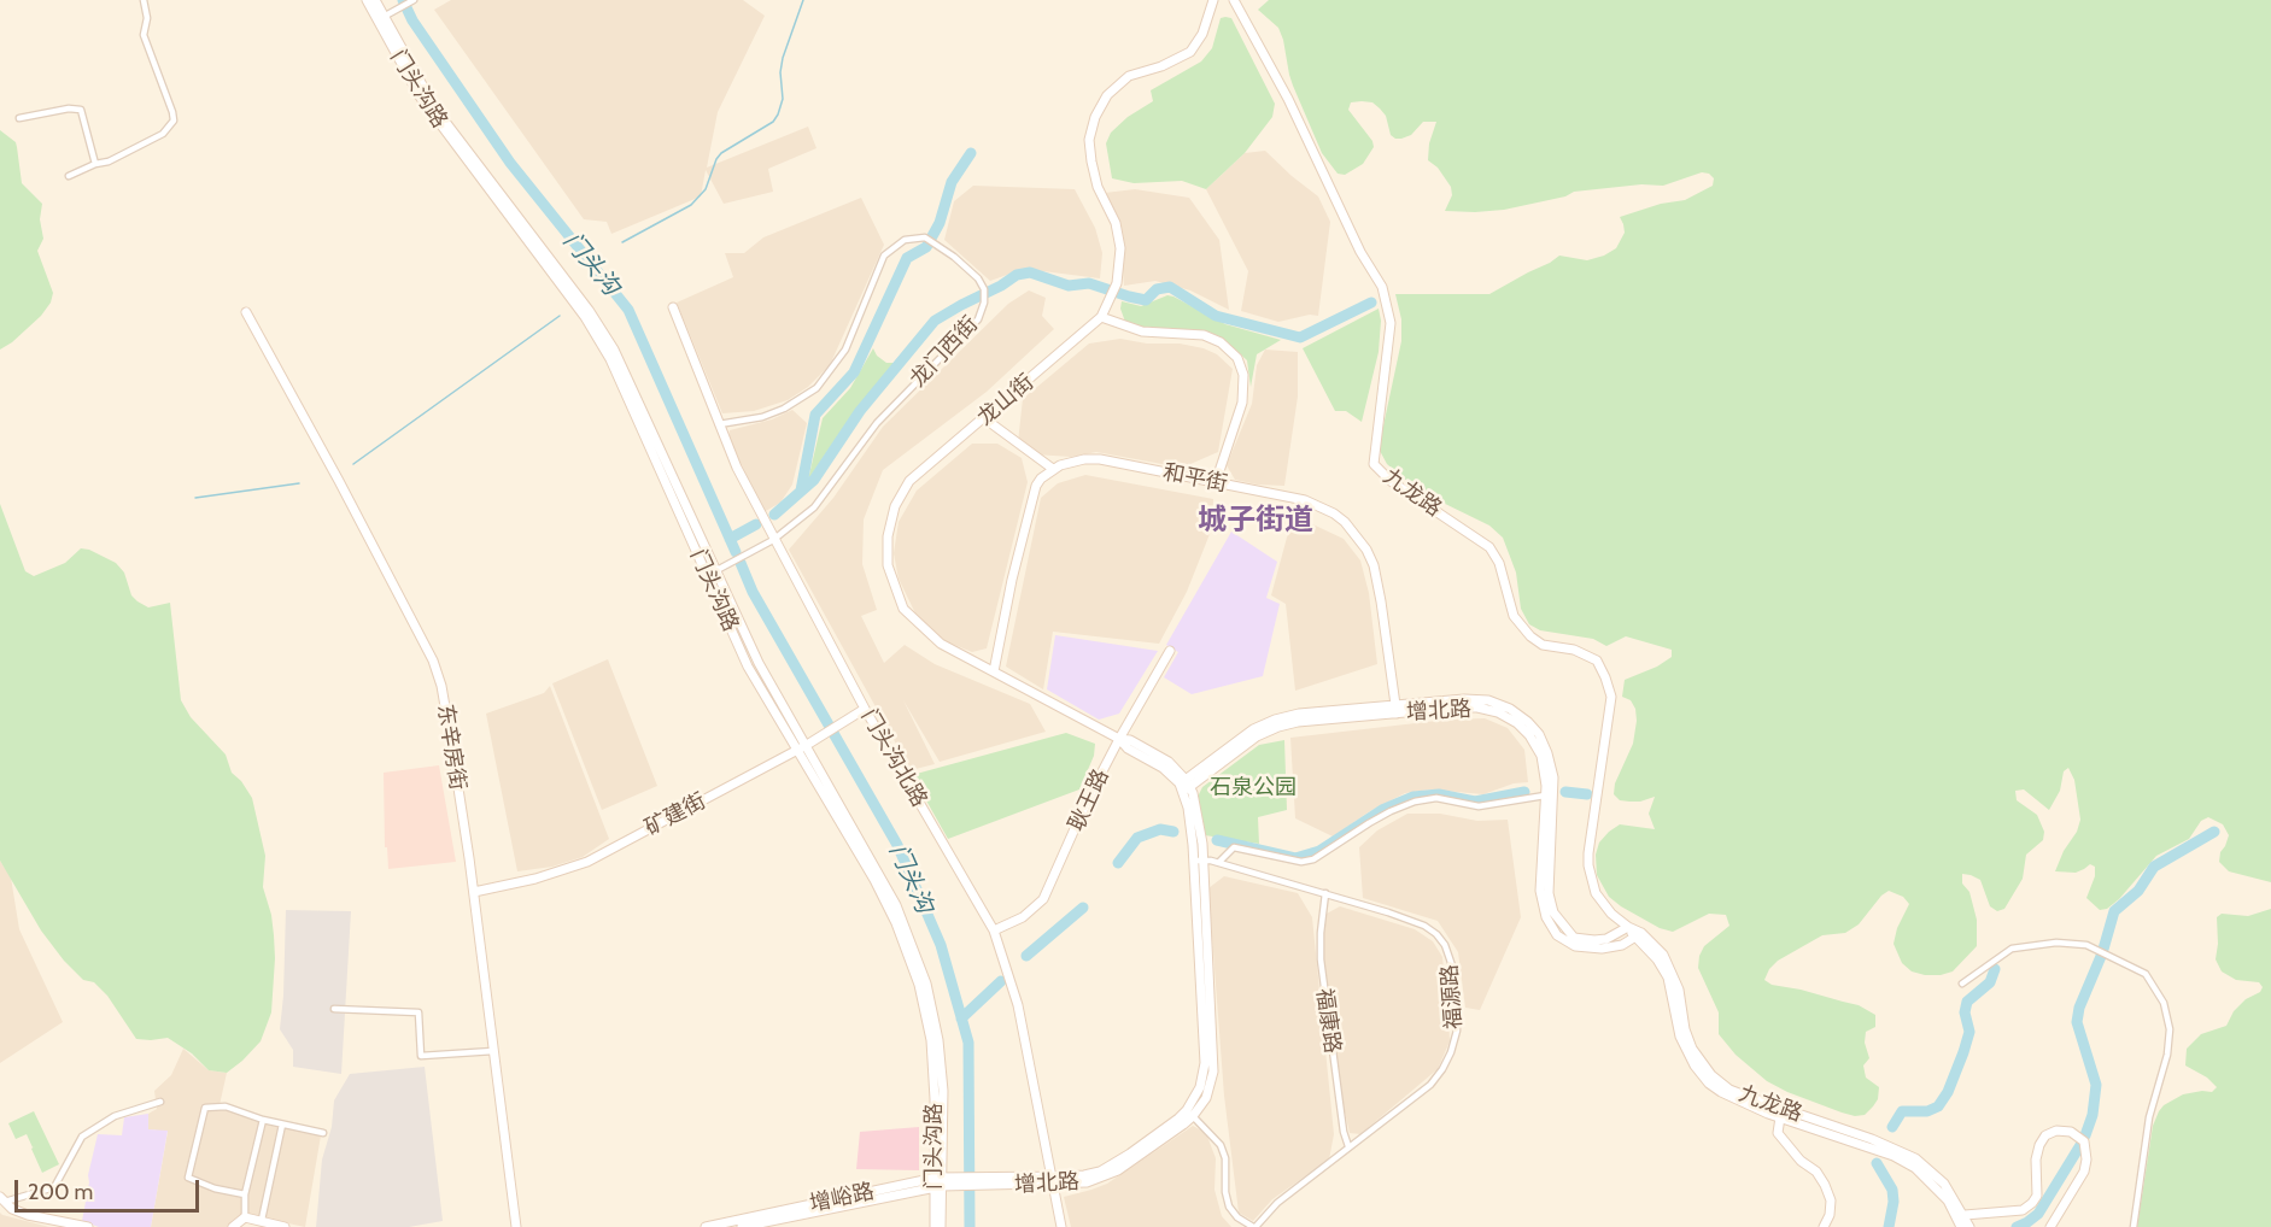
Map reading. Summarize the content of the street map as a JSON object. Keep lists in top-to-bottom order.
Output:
{
  "streets": {
    "street": [
      "门头沟路",
      "龙门西街",
      "龙山街",
      "和平街",
      "九龙路",
      "增北路",
      "东辛房街",
      "门头沟北路",
      "耿王路",
      "矿建街",
      "福源路",
      "福康路",
      "增峪路"
    ]
  },
  "crossings": [
    ["门头沟路", "龙门西街"],
    ["门头沟路", "增北路"],
    ["门头沟路", "矿建街"],
    ["门头沟路", "增峪路"],
    ["龙门西街", "门头沟北路"],
    ["龙山街", "增北路"],
    ["龙山街", "耿王路"],
    ["和平街", "增北路"],
    ["九龙路", "增北路"],
    ["增北路", "门头沟北路"],
    ["增北路", "福源路"],
    ["增北路", "增峪路"],
    ["东辛房街", "矿建街"],
    ["门头沟北路", "耿王路"],
    ["门头沟北路", "矿建街"],
    ["福源路", "福康路"]
  ],
  "districts": ["城子街道"],
  "water": ["门头沟"],
  "parks": ["石泉公园"],
  "scale_bar": "200 m"
}
